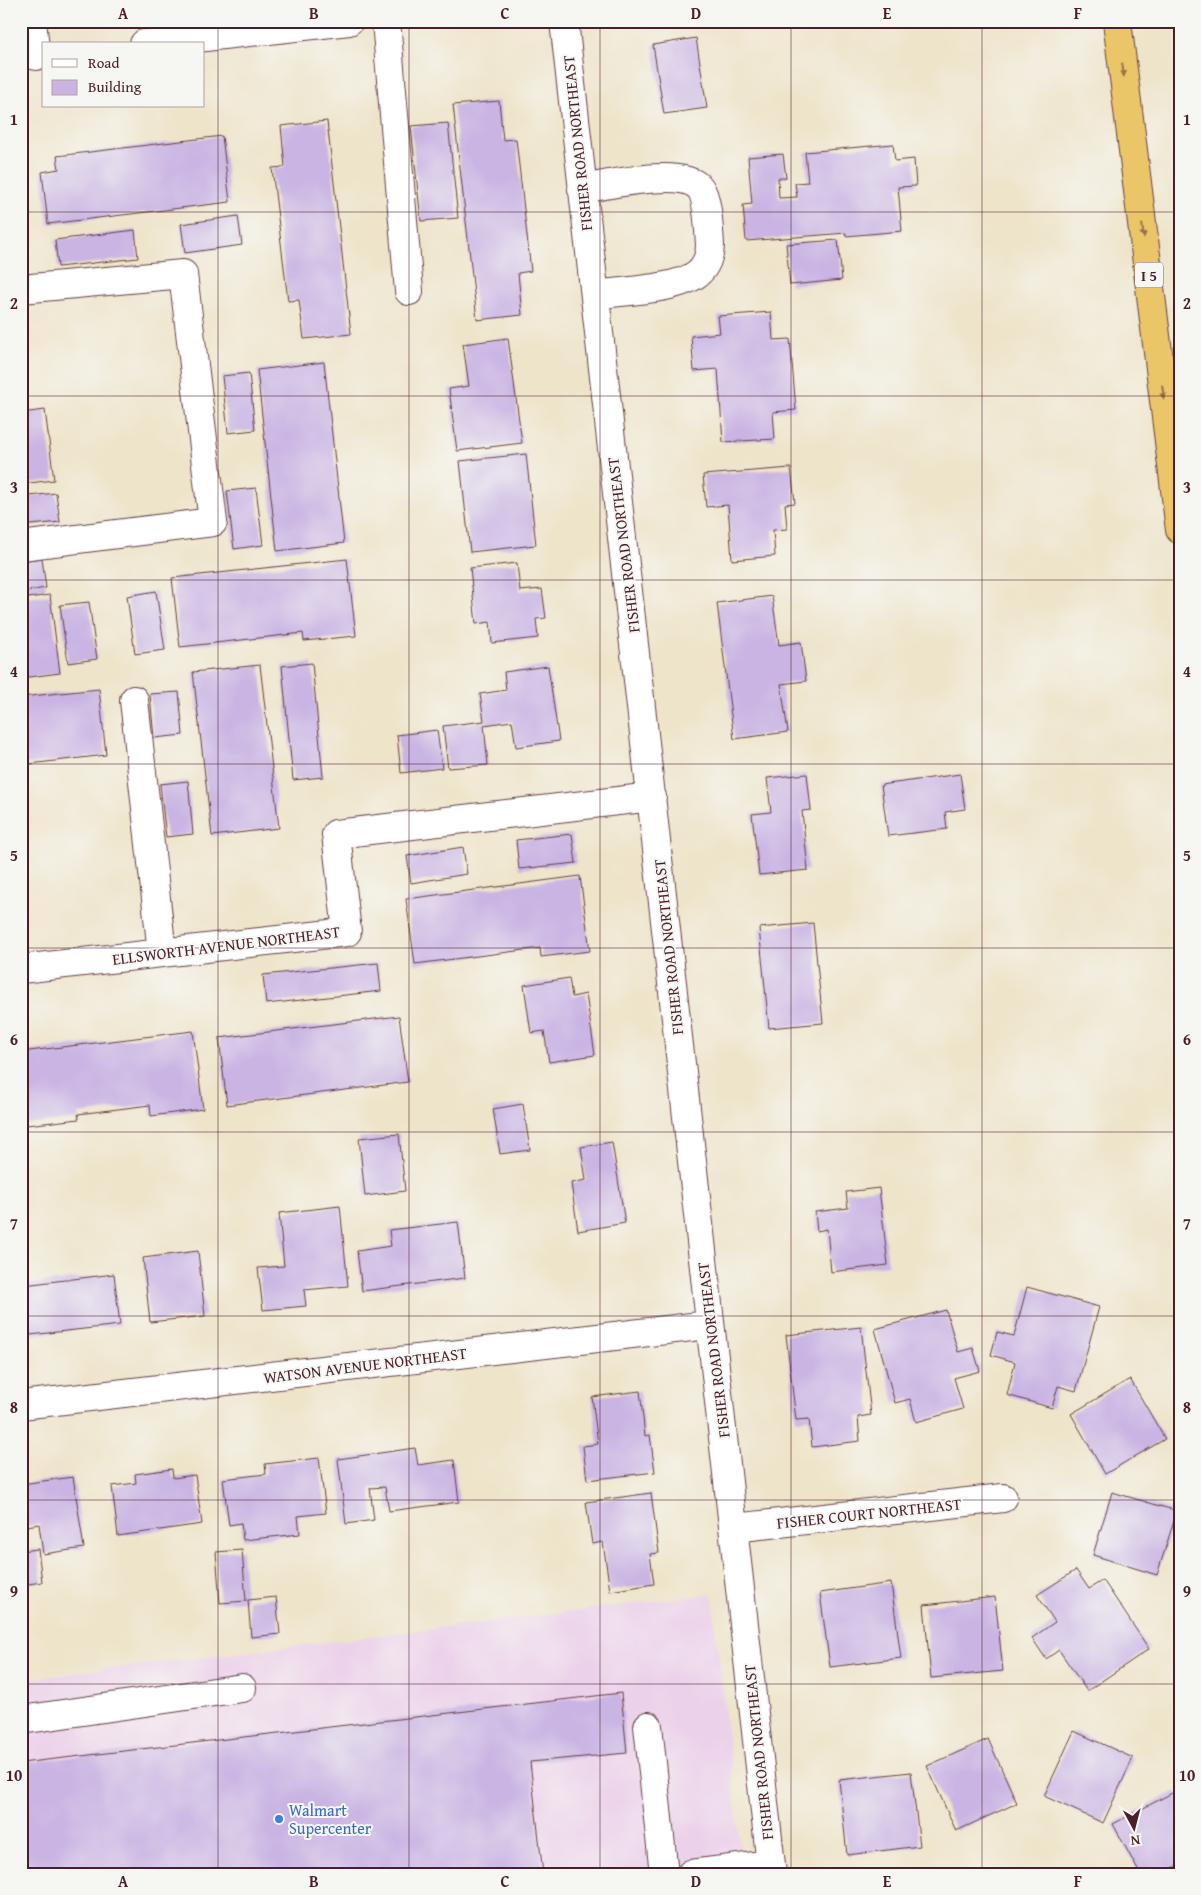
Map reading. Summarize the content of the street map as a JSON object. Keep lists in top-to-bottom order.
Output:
{
  "streets": {
    "highway": ["I 5"],
    "street": [
      "FISHER ROAD NORTHEAST",
      "ELLSWORTH AVENUE NORTHEAST",
      "WATSON AVENUE NORTHEAST",
      "FISHER COURT NORTHEAST"
    ]
  },
  "crossings": [
    ["FISHER ROAD NORTHEAST", "ELLSWORTH AVENUE NORTHEAST"],
    ["FISHER ROAD NORTHEAST", "WATSON AVENUE NORTHEAST"],
    ["FISHER ROAD NORTHEAST", "FISHER COURT NORTHEAST"]
  ],
  "places": ["Walmart Supercenter"],
  "legend": ["Road", "Building"],
  "north": "bottom",
  "grid": {
    "columns": [
      "A",
      "B",
      "C",
      "D",
      "E",
      "F"
    ],
    "rows": [
      "1",
      "2",
      "3",
      "4",
      "5",
      "6",
      "7",
      "8",
      "9",
      "10"
    ]
  }
}
